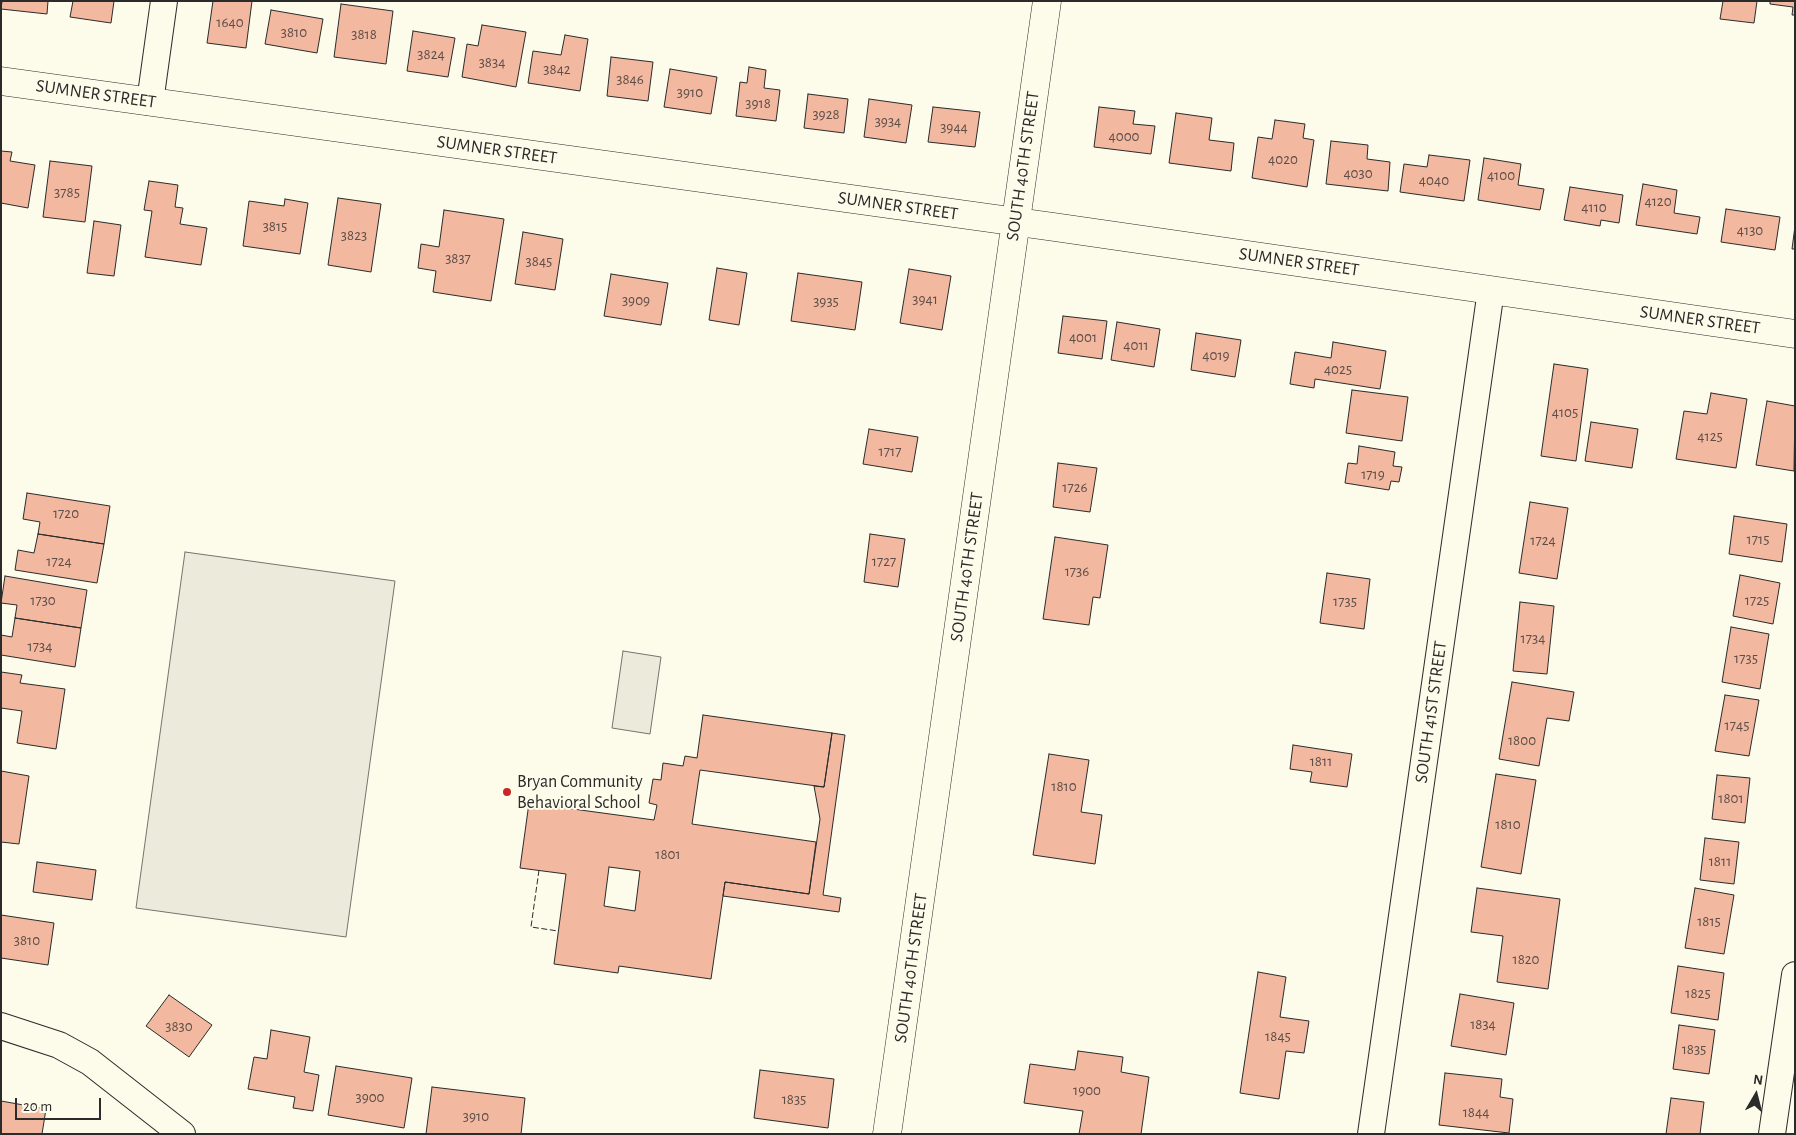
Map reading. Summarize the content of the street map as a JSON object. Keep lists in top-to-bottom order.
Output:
{
  "streets": {
    "street": ["SUMNER STREET", "SOUTH 40TH STREET", "SOUTH 41ST STREET"]
  },
  "crossings": [
    ["SUMNER STREET", "SOUTH 40TH STREET"],
    ["SUMNER STREET", "SOUTH 41ST STREET"]
  ],
  "places": ["Bryan Community Behavioral School"],
  "house_numbers": [
    "1640",
    "3810",
    "3818",
    "3824",
    "3834",
    "3842",
    "3846",
    "3910",
    "3918",
    "3928",
    "3934",
    "3944",
    "4000",
    "4020",
    "4030",
    "4100",
    "4040",
    "3785",
    "4120",
    "4110",
    "3815",
    "4130",
    "3823",
    "3837",
    "3845",
    "3941",
    "3909",
    "3935",
    "4001",
    "4011",
    "4019",
    "4025",
    "4105",
    "4125",
    "1717",
    "1719",
    "1726",
    "1720",
    "1715",
    "1724",
    "1724",
    "1727",
    "1736",
    "1730",
    "1725",
    "1735",
    "1734",
    "1734",
    "1735",
    "1745",
    "1800",
    "1811",
    "1810",
    "1801",
    "1810",
    "1801",
    "1811",
    "1815",
    "3810",
    "1820",
    "1825",
    "1834",
    "3830",
    "1845",
    "1835",
    "1900",
    "3900",
    "1835",
    "1844",
    "3910"
  ],
  "scale_bar": "20 m",
  "north": "top"
}
